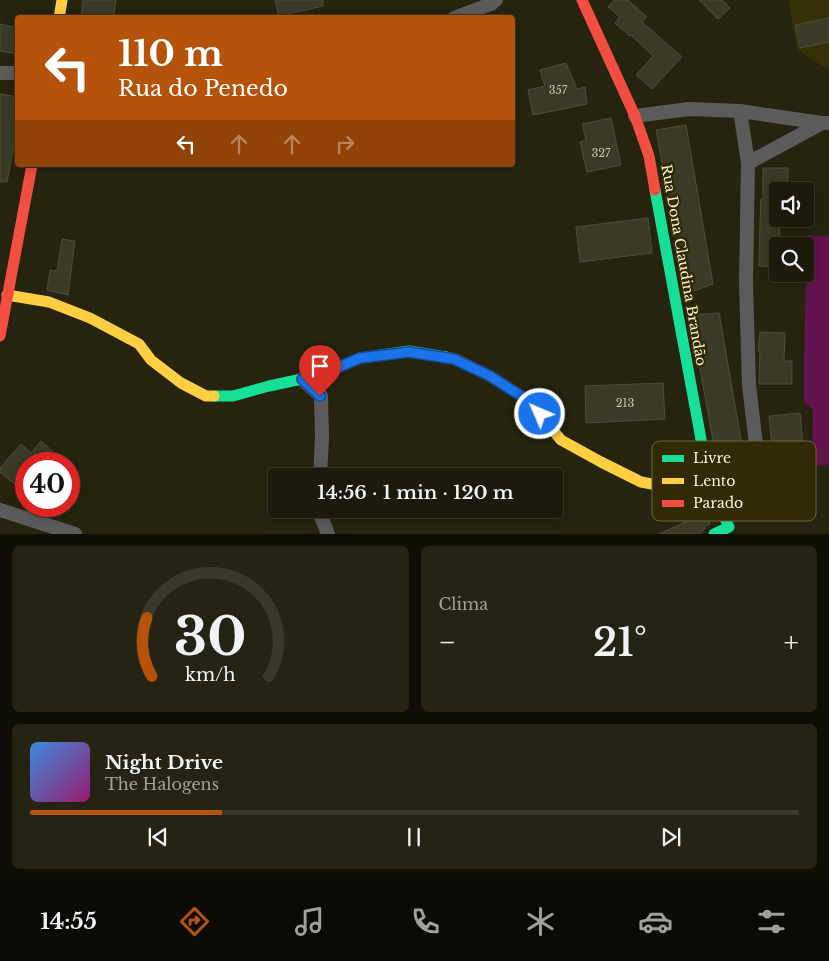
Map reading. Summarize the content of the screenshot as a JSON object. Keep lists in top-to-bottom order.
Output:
{
  "streets": {
    "street": ["Rua Dona Claudina Brandão"]
  },
  "house_numbers": ["357", "327", "213"],
  "legend": ["Livre", "Lento", "Parado"],
  "page": {
    "turn": ["110 m", "Rua do Penedo"],
    "limit": "40",
    "trip": "14:56 · 1 min · 120 m",
    "tile": "Clima",
    "heat": ["−", "21°", "+"],
    "song": ["Night Drive", "The Halogens"],
    "tabs": "14:55",
    "gauge": ["30", "km/h"]
  }
}
